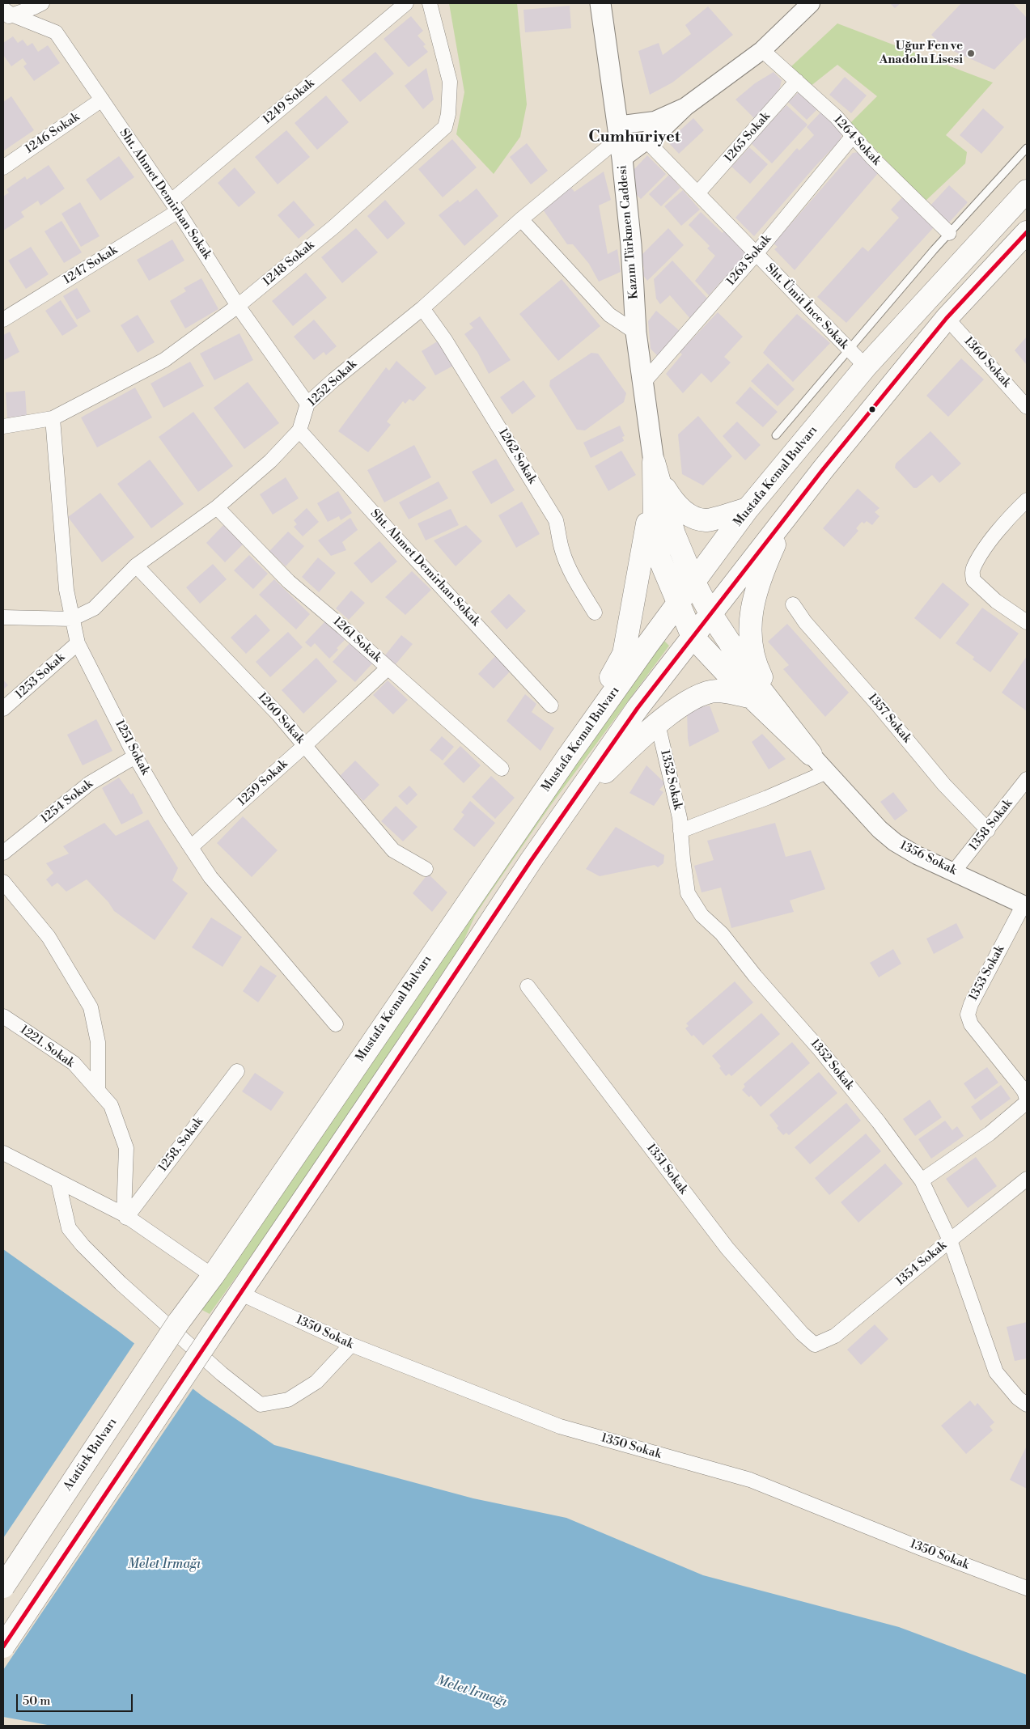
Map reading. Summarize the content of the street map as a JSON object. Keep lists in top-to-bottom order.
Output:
{
  "streets": {
    "highway": ["Mustafa Kemal Bulvarı", "Atatürk Bulvarı"],
    "main road": ["Kazım Türkmen Caddesi"],
    "street": [
      "1249 Sokak",
      "1246 Sokak",
      "1265 Sokak",
      "1264 Sokak",
      "Sht. Ahmet Demirhan Sokak",
      "1263 Sokak",
      "1248 Sokak",
      "1247 Sokak",
      "Sht. Ümit İnce Sokak",
      "1360 Sokak",
      "1252 Sokak",
      "1262 Sokak",
      "1261 Sokak",
      "1253 Sokak",
      "1260 Sokak",
      "1357 Sokak",
      "1251 Sokak",
      "1352 Sokak",
      "1259 Sokak",
      "1254 Sokak",
      "1358 Sokak",
      "1356 Sokak",
      "1353 Sokak",
      "1221. Sokak",
      "1258. Sokak",
      "1351 Sokak",
      "1354 Sokak",
      "1350 Sokak"
    ]
  },
  "crossings": [
    ["1249 Sokak", "Sht. Ahmet Demirhan Sokak"],
    ["1249 Sokak", "1247 Sokak"],
    ["1246 Sokak", "Sht. Ahmet Demirhan Sokak"],
    ["1265 Sokak", "1264 Sokak"],
    ["1265 Sokak", "Sht. Ümit İnce Sokak"],
    ["1264 Sokak", "1263 Sokak"],
    ["Sht. Ahmet Demirhan Sokak", "1248 Sokak"],
    ["Sht. Ahmet Demirhan Sokak", "1247 Sokak"],
    ["Sht. Ahmet Demirhan Sokak", "1252 Sokak"],
    ["Kazım Türkmen Caddesi", "1263 Sokak"],
    ["Kazım Türkmen Caddesi", "1252 Sokak"],
    ["1263 Sokak", "Sht. Ümit İnce Sokak"],
    ["1248 Sokak", "1251 Sokak"],
    ["Sht. Ümit İnce Sokak", "Mustafa Kemal Bulvarı"],
    ["1252 Sokak", "1262 Sokak"],
    ["1252 Sokak", "1261 Sokak"],
    ["1252 Sokak", "1260 Sokak"],
    ["1252 Sokak", "1251 Sokak"],
    ["Mustafa Kemal Bulvarı", "Atatürk Bulvarı"],
    ["1261 Sokak", "1259 Sokak"],
    ["1253 Sokak", "1251 Sokak"],
    ["1260 Sokak", "1259 Sokak"],
    ["1357 Sokak", "1358 Sokak"],
    ["1251 Sokak", "1259 Sokak"],
    ["1251 Sokak", "1254 Sokak"],
    ["1352 Sokak", "1353 Sokak"],
    ["1352 Sokak", "1354 Sokak"],
    ["1358 Sokak", "1356 Sokak"],
    ["1356 Sokak", "1353 Sokak"],
    ["1221. Sokak", "1258. Sokak"],
    ["1351 Sokak", "1354 Sokak"]
  ],
  "districts": ["Cumhuriyet"],
  "water": ["Melet Irmağı"],
  "places": ["Uğur Fen ve Anadolu Lisesi"],
  "scale_bar": "50 m"
}
